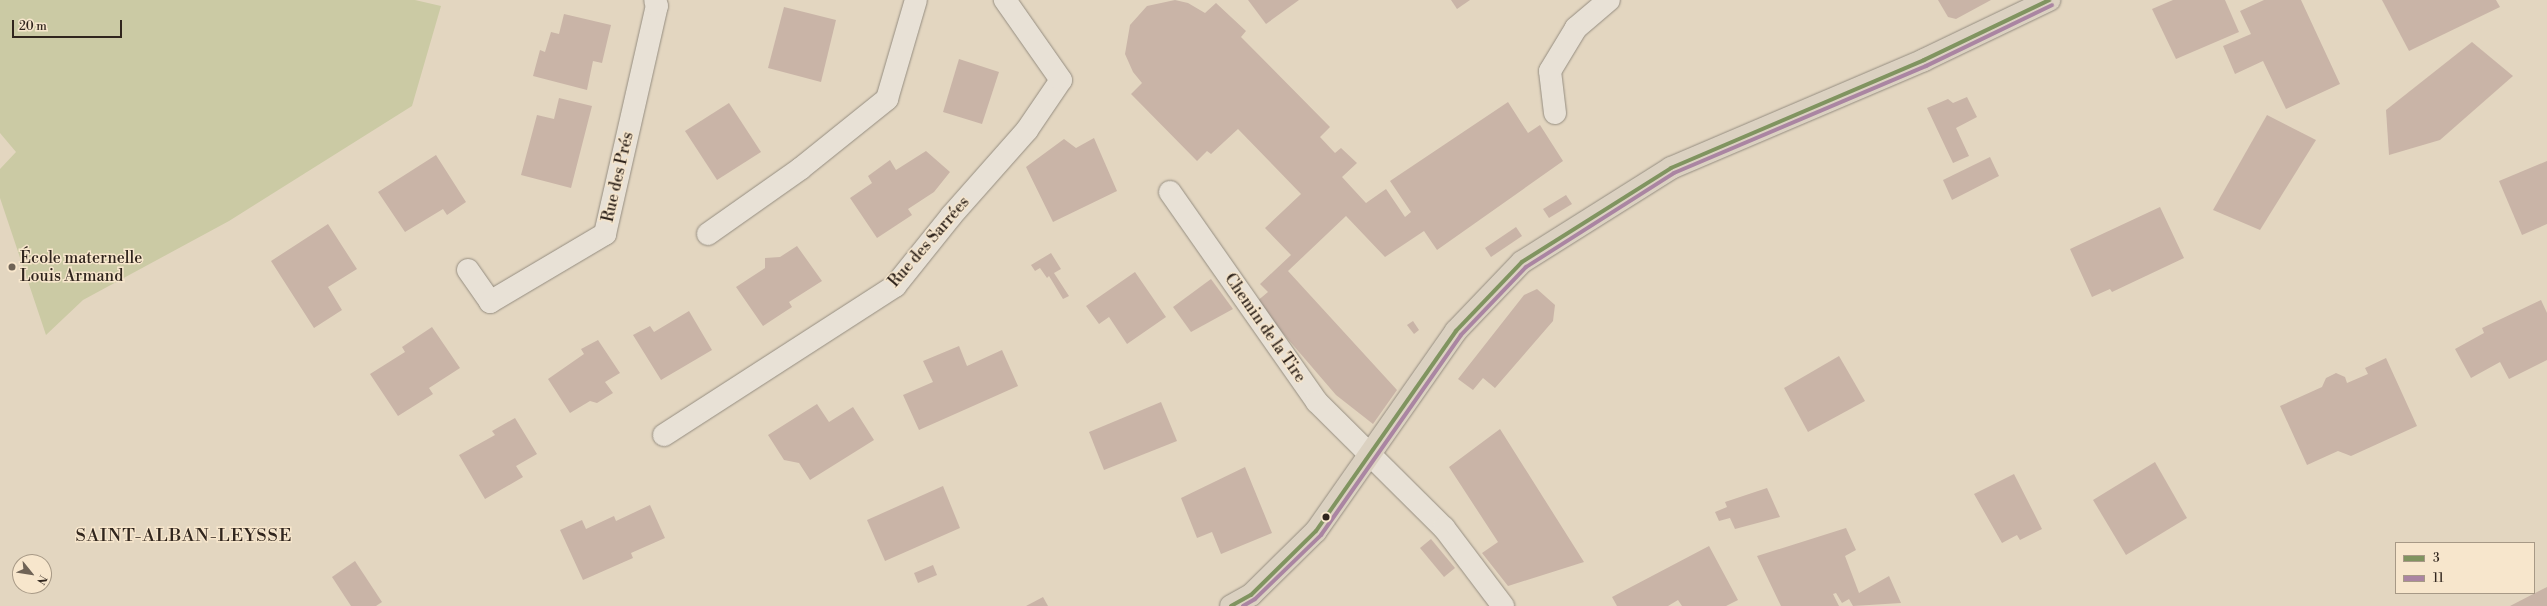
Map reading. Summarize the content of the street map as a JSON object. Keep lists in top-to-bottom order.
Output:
{
  "streets": {
    "street": ["Rue des Prés", "Rue des Sarrées", "Chemin de la Tire"]
  },
  "districts": ["SAINT-ALBAN-LEYSSE"],
  "places": ["École maternelle Louis Armand"],
  "lines": ["transit line 3", "transit line 11"],
  "legend": ["3", "11"],
  "scale_bar": "20 m",
  "north": "bottom right"
}
